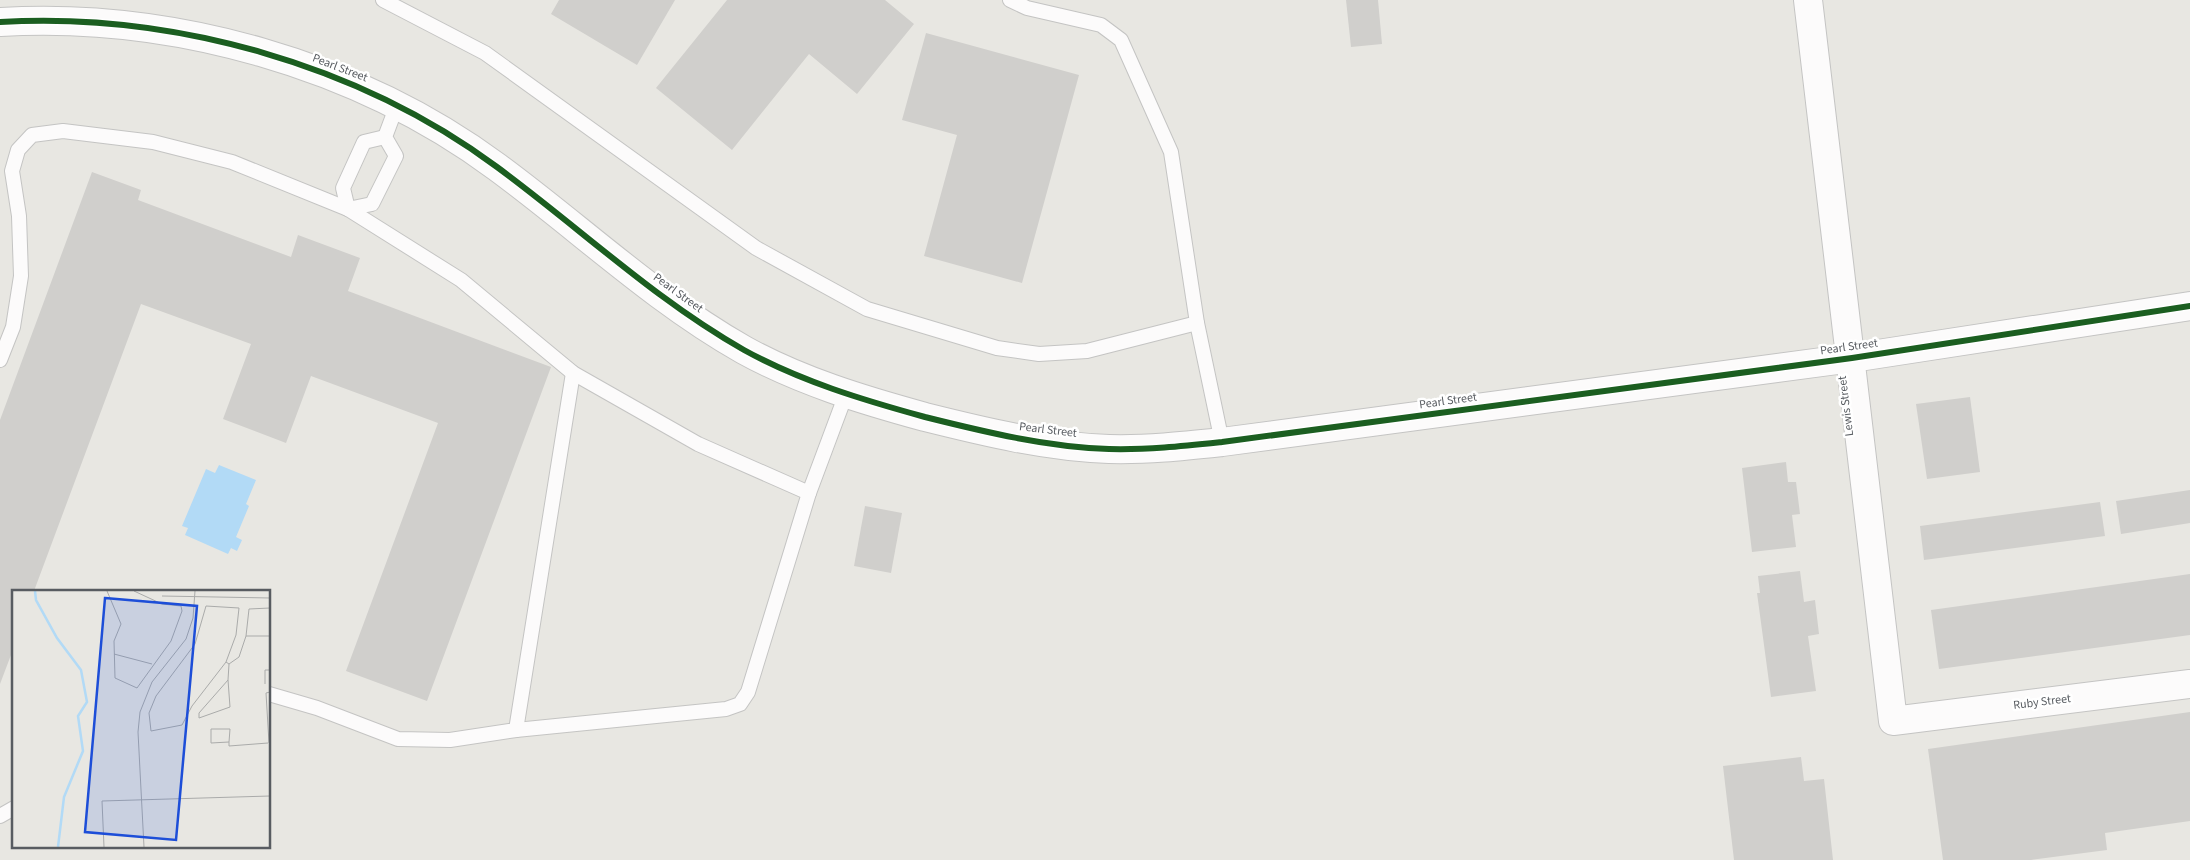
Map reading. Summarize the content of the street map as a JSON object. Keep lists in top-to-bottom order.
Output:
{
  "streets": {
    "street": ["Pearl Street", "Lewis Street", "Ruby Street"]
  },
  "crossings": [
    ["Pearl Street", "Lewis Street"],
    ["Lewis Street", "Ruby Street"]
  ]
}
